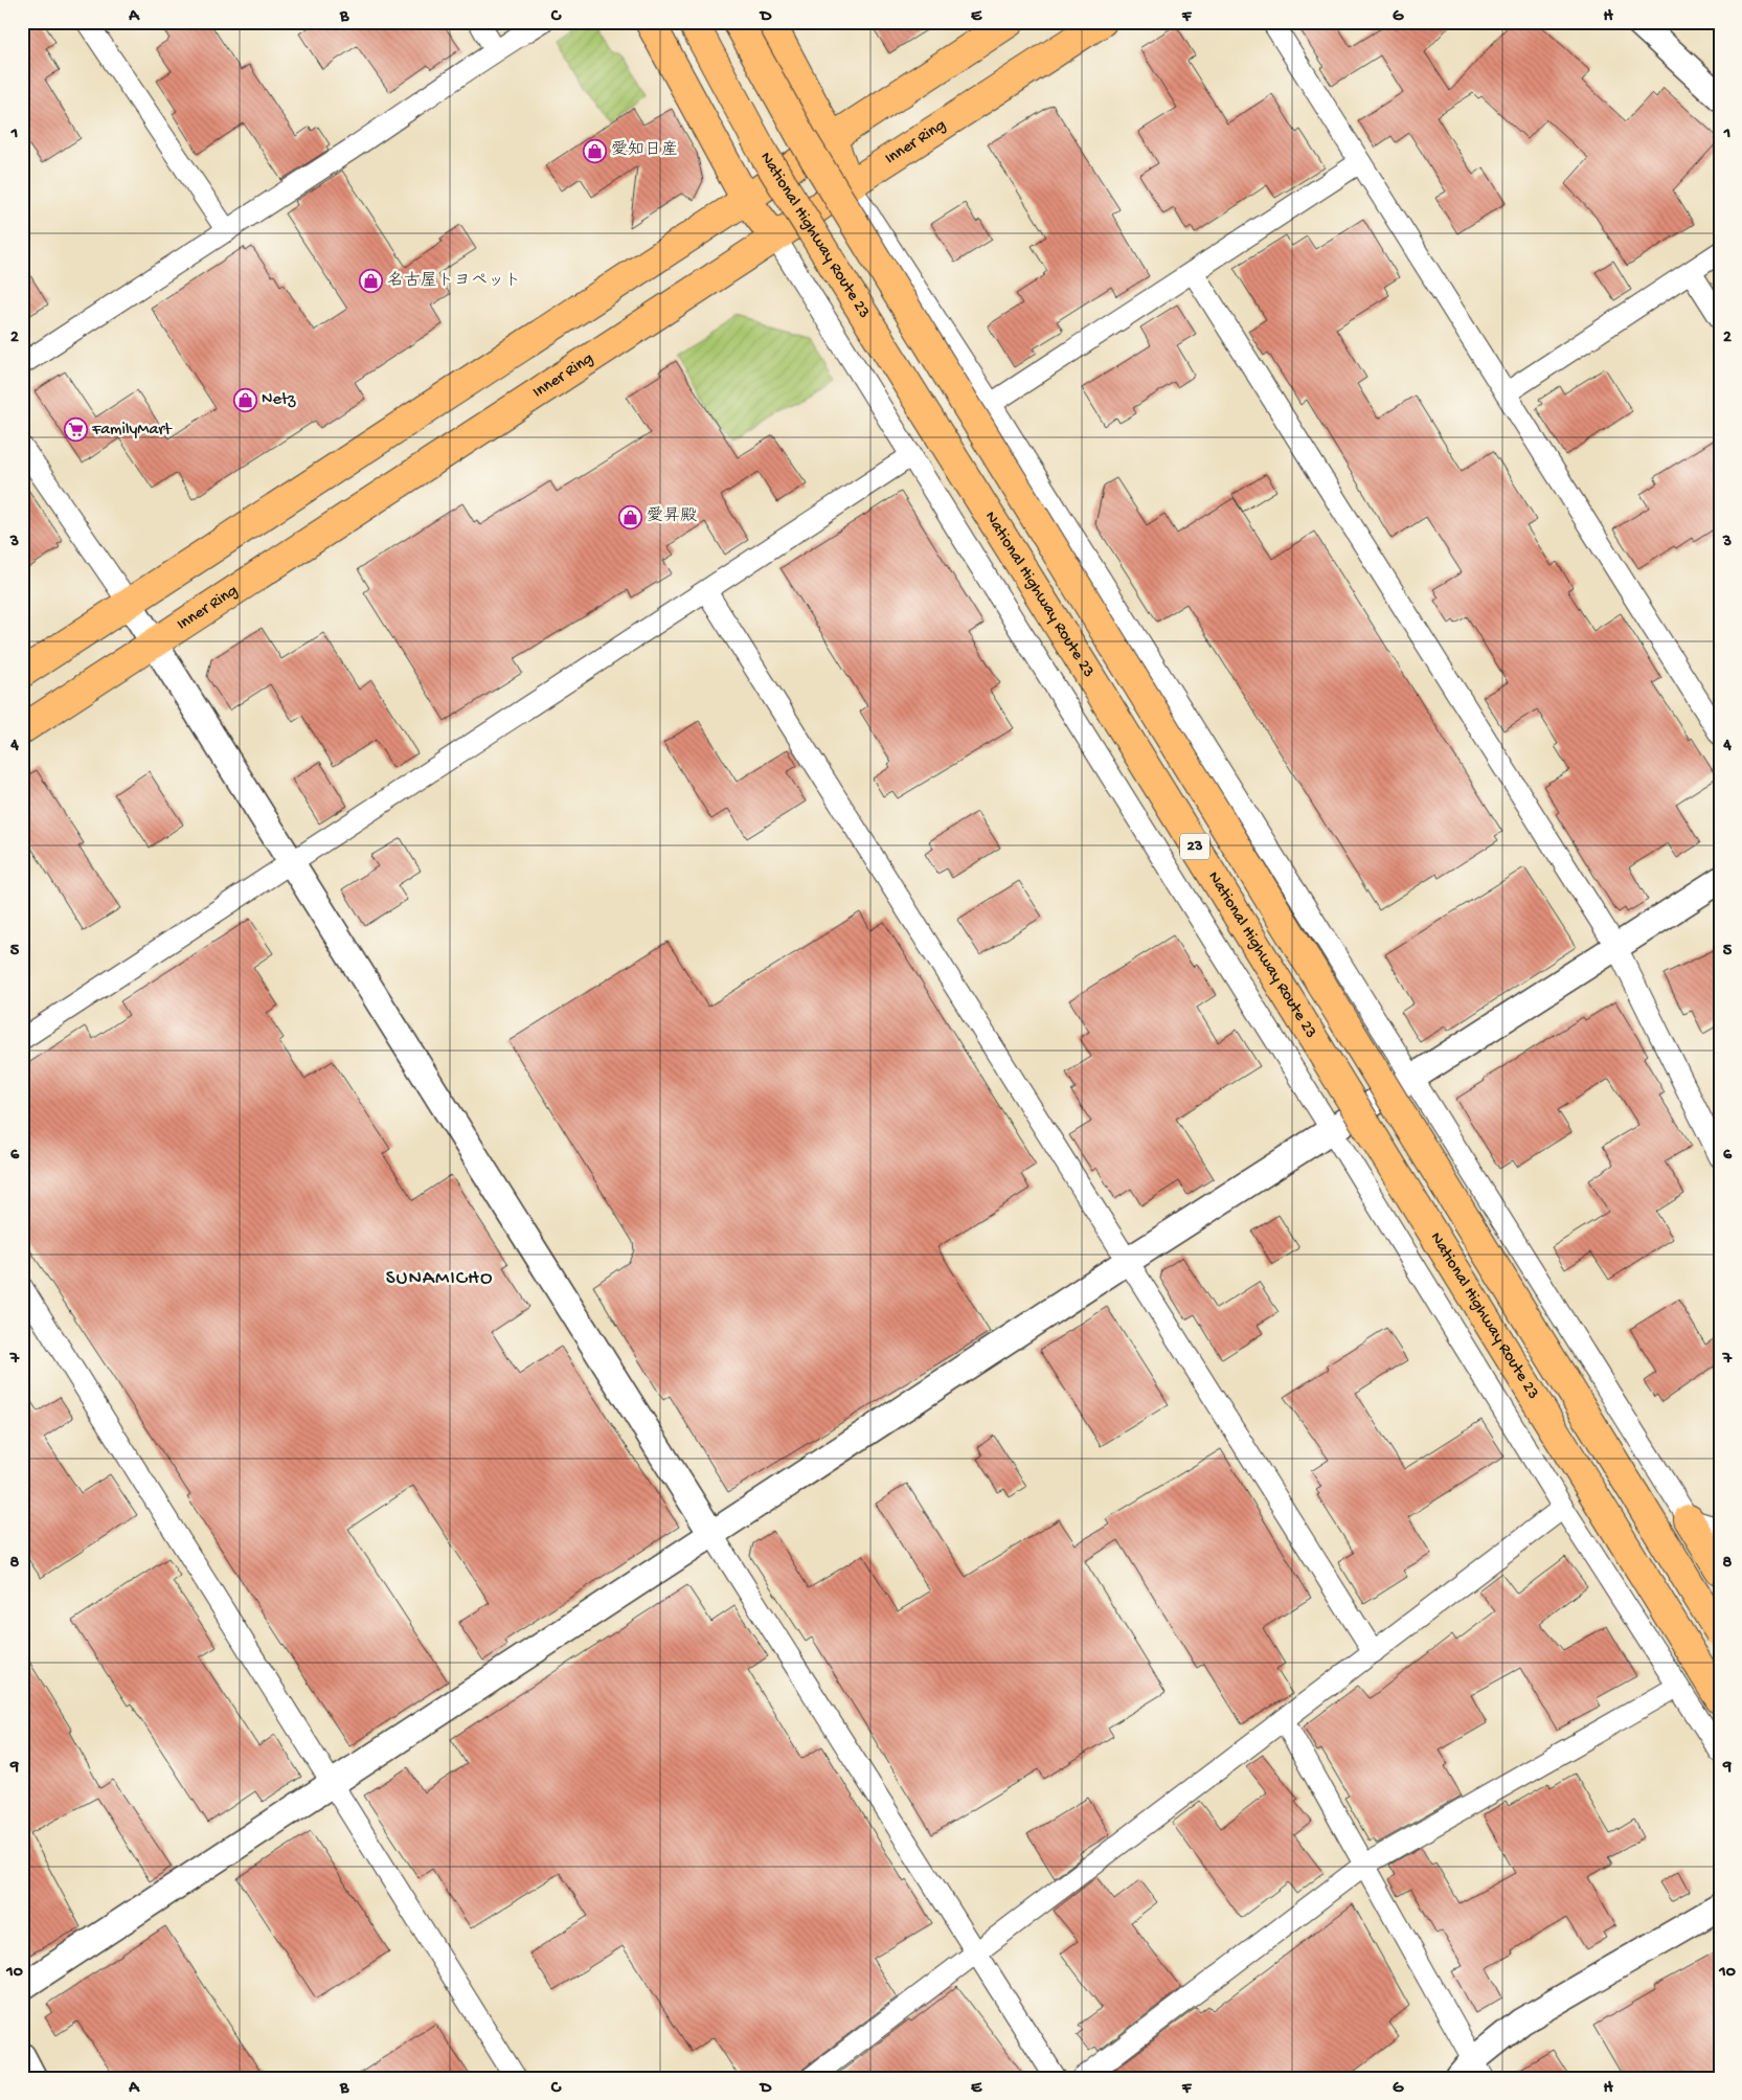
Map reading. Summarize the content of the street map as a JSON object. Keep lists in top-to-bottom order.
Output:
{
  "streets": {
    "main road": ["Inner Ring", "National Highway Route 23", "23"]
  },
  "districts": ["SUNAMICHO"],
  "places": {
    "shop": [
      "愛知日産",
      "名古屋トヨペット",
      "Netz",
      "愛昇殿"
    ],
    "supermarket": ["FamilyMart"]
  },
  "grid": {
    "columns": [
      "A",
      "B",
      "C",
      "D",
      "E",
      "F",
      "G",
      "H"
    ],
    "rows": [
      "1",
      "2",
      "3",
      "4",
      "5",
      "6",
      "7",
      "8",
      "9",
      "10"
    ]
  }
}
